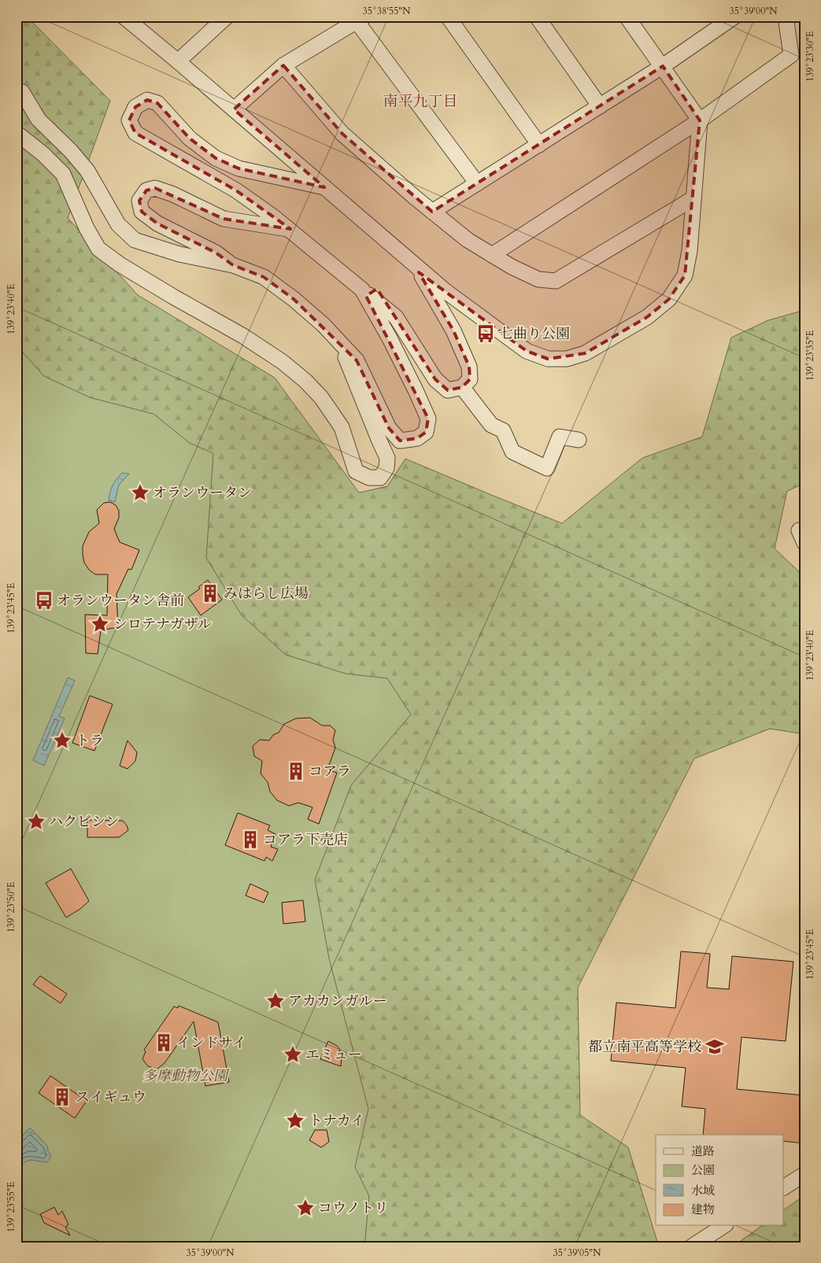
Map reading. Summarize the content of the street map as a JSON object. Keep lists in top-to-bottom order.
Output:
{
  "districts": ["南平九丁目"],
  "parks": ["多摩動物公園"],
  "places": {
    "bus stop": ["七曲り公園", "オランウータン舎前"],
    "place": [
      "オランウータン",
      "シロテナガザル",
      "トラ",
      "ハクビシン",
      "アカカンガルー",
      "エミュー",
      "トナカイ",
      "コウノトリ"
    ],
    "building": [
      "みはらし広場",
      "コアラ",
      "コアラ下売店",
      "インドサイ",
      "スイギュウ"
    ],
    "school or university": ["都立南平高等学校"]
  },
  "legend": [
    "道路",
    "公園",
    "水域",
    "建物"
  ],
  "coordinates": [
    "35°38'55\"N",
    "35°39'00\"N",
    "139°23'30\"E",
    "139°23'40\"E",
    "139°23'35\"E",
    "139°23'45\"E",
    "139°23'50\"E",
    "139°23'55\"E",
    "35°39'05\"N"
  ]
}
